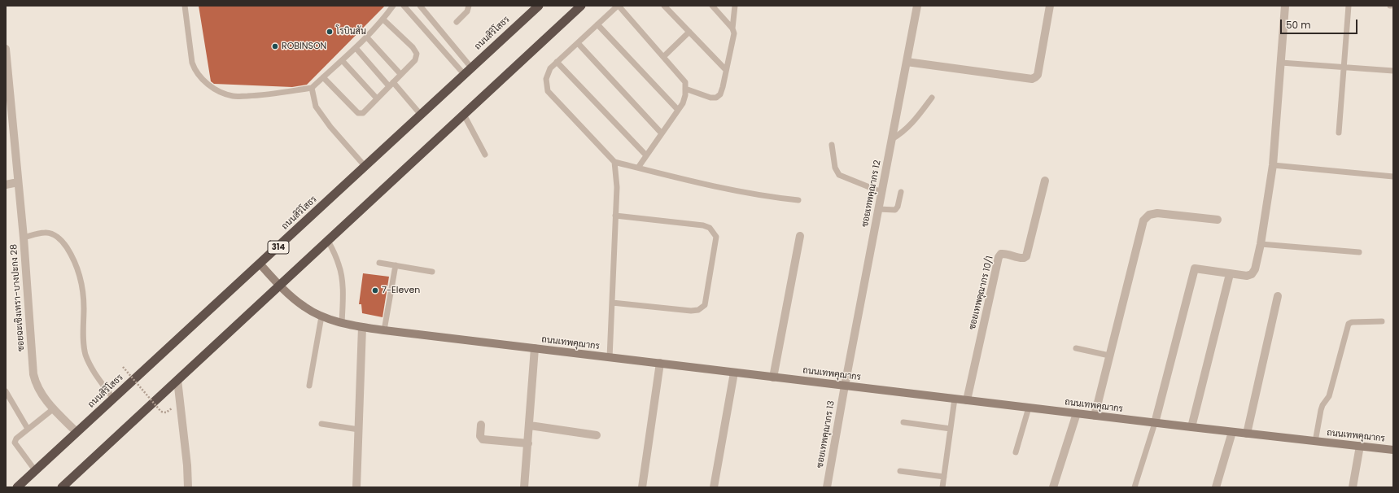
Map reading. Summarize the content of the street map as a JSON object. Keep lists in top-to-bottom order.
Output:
{
  "streets": {
    "highway": ["ถนนสิริโสธร", "314"],
    "main road": ["ถนนเทพคุณากร"],
    "street": [
      "ซอยเทพคุณากร 12",
      "ซอยเทพคุณากร 10/1",
      "ซอยฉะเชิงเทรา-บางปะกง 28",
      "ซอยเทพคุณากร 13"
    ]
  },
  "crossings": [
    ["ถนนสิริโสธร", "ซอยฉะเชิงเทรา-บางปะกง 28"],
    ["ถนนสิริโสธร", "ถนนเทพคุณากร"],
    ["ซอยเทพคุณากร 12", "ถนนเทพคุณากร"],
    ["ซอยเทพคุณากร 12", "ซอยเทพคุณากร 13"],
    ["ซอยเทพคุณากร 10/1", "ถนนเทพคุณากร"],
    ["ถนนเทพคุณากร", "ซอยเทพคุณากร 13"]
  ],
  "places": ["โรบินสัน", "ROBINSON", "7-Eleven"],
  "scale_bar": "50 m"
}
